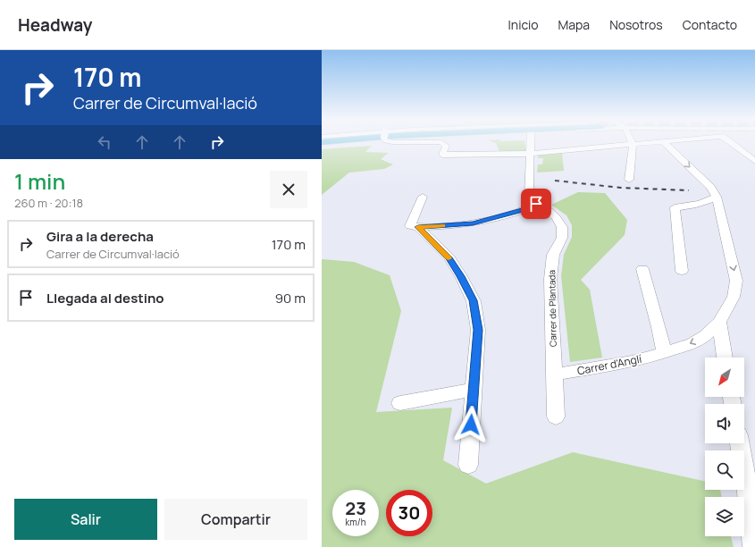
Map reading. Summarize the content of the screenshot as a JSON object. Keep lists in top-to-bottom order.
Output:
{
  "streets": {
    "street": ["Carrer de Plantada", "Carrer d'Anglí"]
  },
  "crossings": [
    ["Carrer de Plantada", "Carrer d'Anglí"]
  ],
  "one_way": ["Carrer d'Anglí"],
  "north": "bottom left",
  "page": {
    "header": "Headway",
    "nav": [
      "Inicio",
      "Mapa",
      "Nosotros",
      "Contacto"
    ],
    "turn": ["170 m", "Carrer de Circumval·lació"],
    "heading": ["1 min", "260 m · 20:18"],
    "list": [
      {
        "name": "Gira a la derecha",
        "note": "Carrer de Circumval·lació",
        "value": "170 m"
      },
      {
        "name": "Llegada al destino",
        "value": "90 m"
      }
    ],
    "speed": "23 km/h",
    "limit": "30",
    "buttons": ["Salir", "Compartir"]
  }
}
